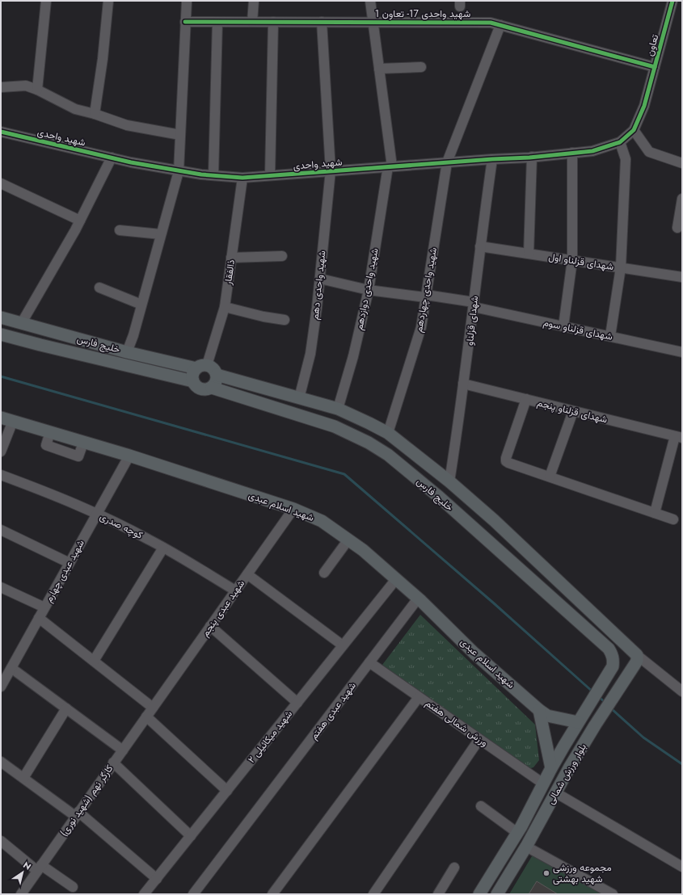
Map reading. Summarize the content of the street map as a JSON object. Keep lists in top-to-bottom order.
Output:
{
  "streets": {
    "main road": ["خلیج فارس", "شهید اسلام عبدی", "بلوار ورزش شمالی"],
    "street": [
      "شهید واحدی 17- تعاون 1",
      "تعاون",
      "شهید واحدی",
      "شهدای قزلناو اول",
      "ذالفقار",
      "شهید واحدی دهم",
      "شهید واحدی دوازدهم",
      "شهید واحدی چهاردهم",
      "شهدای قزلناو",
      "شهدای قزلناو سوم",
      "شهدای قزلناو پنجم",
      "کوچه صدری",
      "شهید عبدی چهارم",
      "شهید عبدی پنجم",
      "شهید عبدی هفتم",
      "ورزش شمالی هفتم",
      "شهید میکائیلی ۲",
      "کارگر نهم (شهید نوری)"
    ]
  },
  "crossings": [
    ["شهید واحدی 17- تعاون 1", "تعاون"],
    ["شهید واحدی 17- تعاون 1", "شهید واحدی دهم"],
    ["شهید واحدی 17- تعاون 1", "شهید واحدی دوازدهم"],
    ["شهید واحدی 17- تعاون 1", "شهید واحدی چهاردهم"],
    ["تعاون", "شهید واحدی"],
    ["شهید واحدی", "ذالفقار"],
    ["شهید واحدی", "شهید واحدی دهم"],
    ["شهید واحدی", "شهید واحدی دوازدهم"],
    ["شهید واحدی", "شهید واحدی چهاردهم"],
    ["شهید واحدی", "شهدای قزلناو"],
    ["شهدای قزلناو اول", "شهدای قزلناو"],
    ["ذالفقار", "خلیج فارس"],
    ["شهید واحدی دهم", "شهدای قزلناو سوم"],
    ["شهید واحدی دوازدهم", "شهدای قزلناو سوم"],
    ["شهید واحدی چهاردهم", "شهدای قزلناو سوم"],
    ["شهدای قزلناو", "شهدای قزلناو سوم"],
    ["شهدای قزلناو", "شهدای قزلناو پنجم"],
    ["خلیج فارس", "بلوار ورزش شمالی"],
    ["شهید اسلام عبدی", "شهید عبدی چهارم"],
    ["شهید اسلام عبدی", "شهید عبدی پنجم"],
    ["شهید اسلام عبدی", "شهید عبدی هفتم"],
    ["شهید اسلام عبدی", "شهید میکائیلی ۲"],
    ["شهید اسلام عبدی", "بلوار ورزش شمالی"],
    ["کوچه صدری", "شهید عبدی چهارم"],
    ["کوچه صدری", "شهید عبدی پنجم"],
    ["شهید عبدی پنجم", "کارگر نهم (شهید نوری)"],
    ["شهید عبدی هفتم", "ورزش شمالی هفتم"],
    ["ورزش شمالی هفتم", "بلوار ورزش شمالی"]
  ],
  "places": ["مجموعه ورزشی شهید بهشتی"],
  "north": "top right"
}
